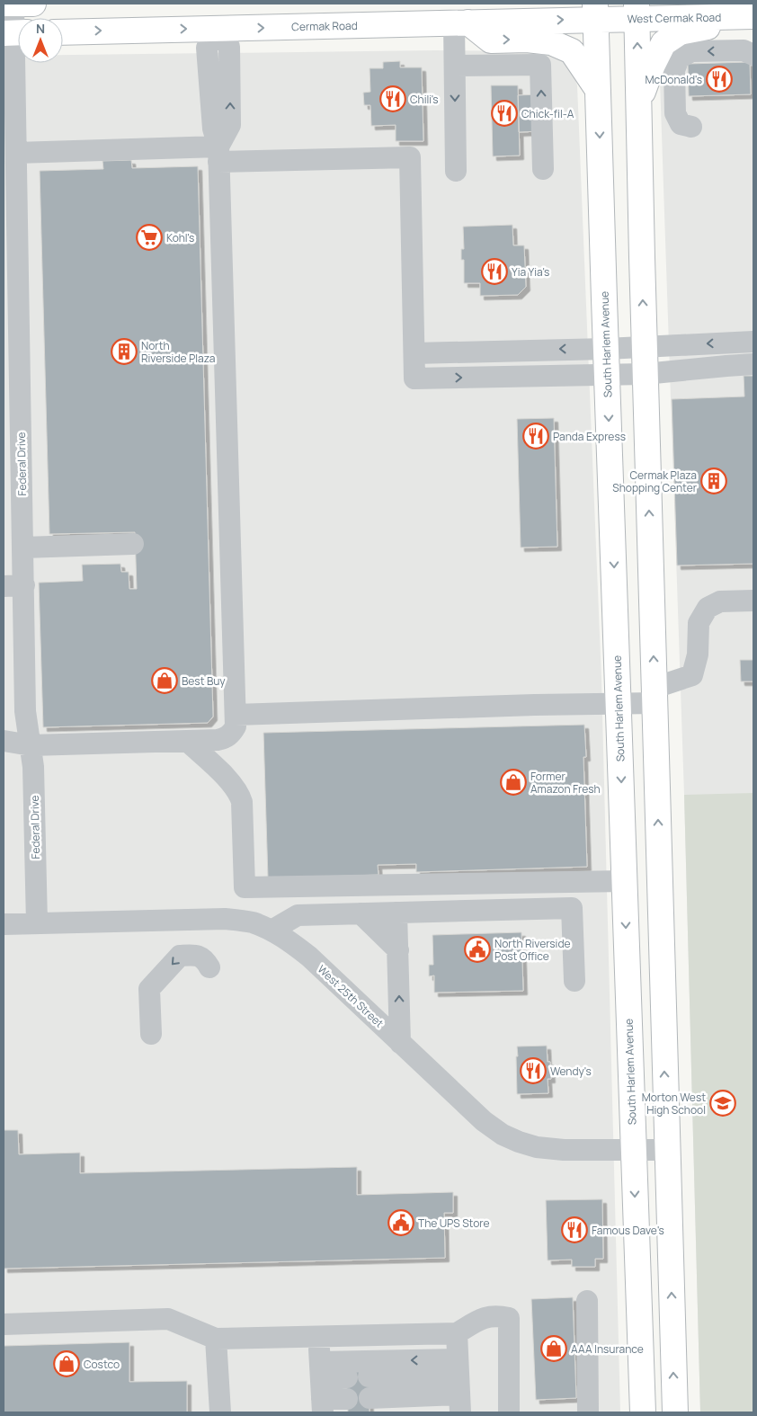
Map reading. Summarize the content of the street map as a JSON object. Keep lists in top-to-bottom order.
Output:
{
  "streets": {
    "main road": ["West Cermak Road", "Cermak Road", "South Harlem Avenue"],
    "street": ["Federal Drive", "West 25th Street"]
  },
  "crossings": [
    ["West Cermak Road", "Cermak Road"],
    ["West Cermak Road", "South Harlem Avenue"],
    ["Cermak Road", "South Harlem Avenue"],
    ["South Harlem Avenue", "West 25th Street"],
    ["Federal Drive", "West 25th Street"]
  ],
  "one_way": ["Cermak Road"],
  "places": {
    "restaurant": [
      "McDonald's",
      "Chili's",
      "Chick-fil-A",
      "Yia Yia's",
      "Panda Express",
      "Wendy's",
      "Famous Dave's"
    ],
    "supermarket": ["Kohl's"],
    "building": ["North Riverside Plaza", "Cermak Plaza Shopping Center"],
    "shop": [
      "Best Buy",
      "Former Amazon Fresh",
      "AAA Insurance",
      "Costco"
    ],
    "public building": ["North Riverside Post Office", "The UPS Store"],
    "school or university": ["Morton West High School"]
  },
  "north": "top"
}
